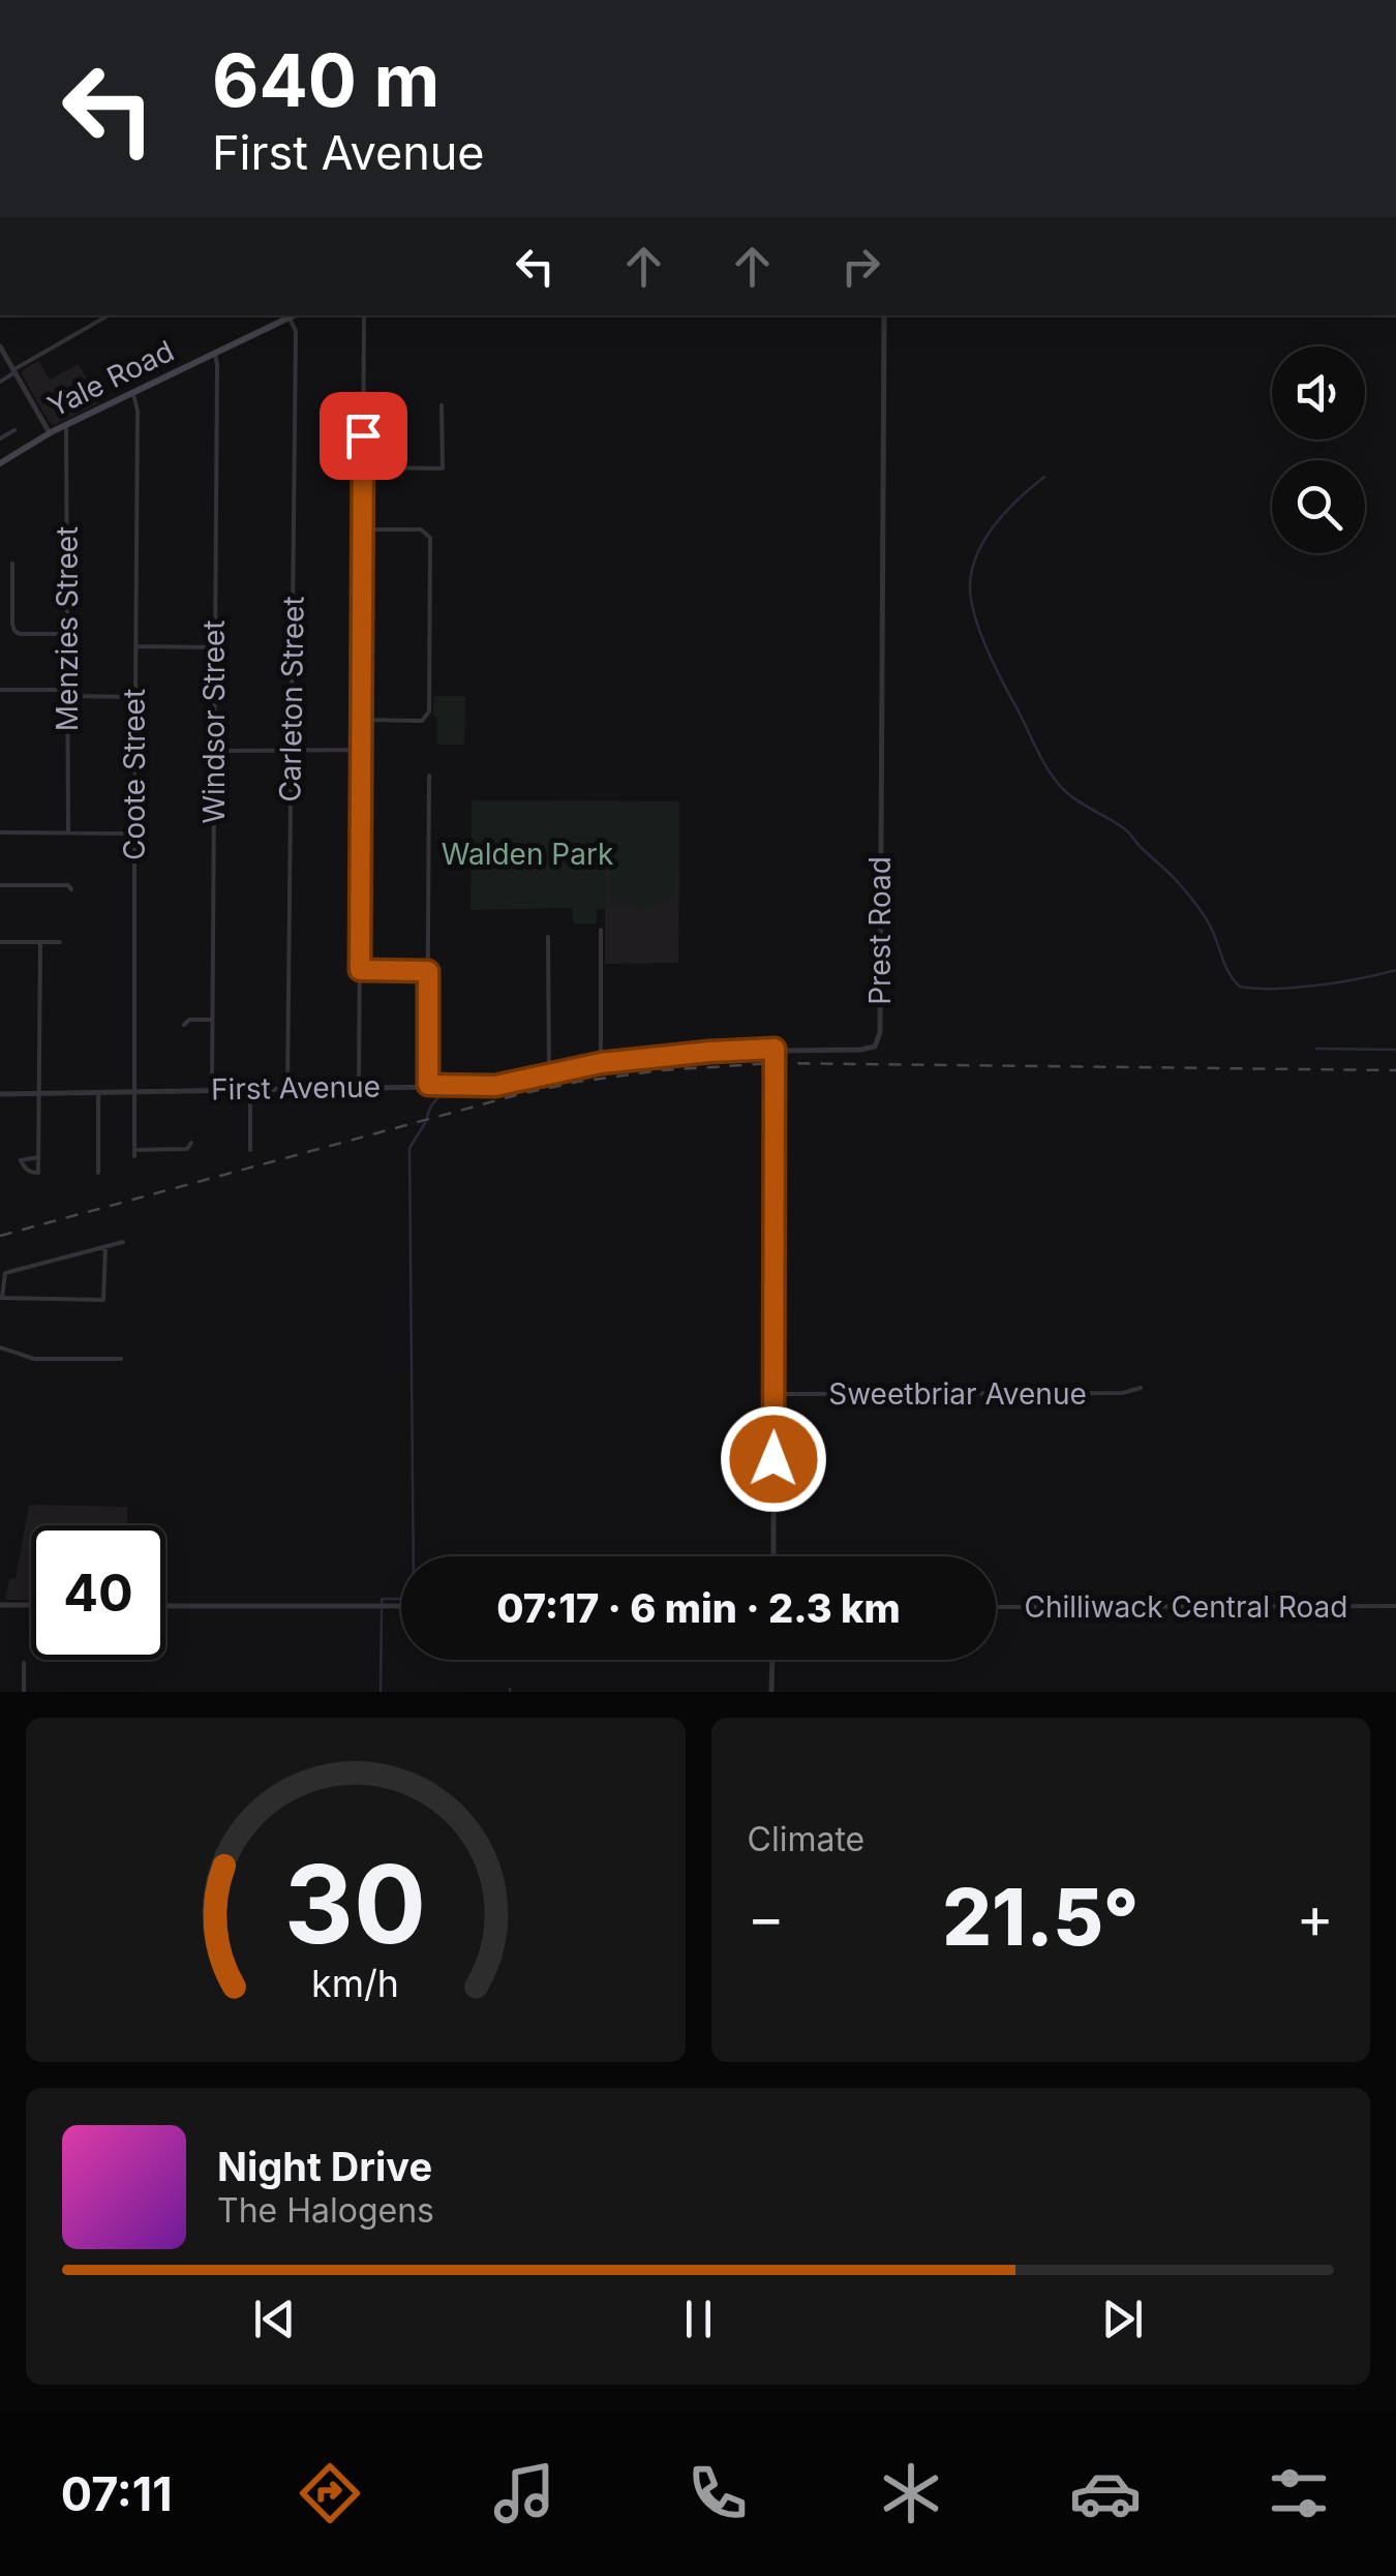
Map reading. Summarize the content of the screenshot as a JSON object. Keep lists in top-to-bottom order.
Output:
{
  "streets": {
    "main road": ["Yale Road"],
    "street": [
      "Menzies Street",
      "Carleton Street",
      "Windsor Street",
      "Coote Street",
      "Prest Road",
      "First Avenue",
      "Sweetbriar Avenue",
      "Chilliwack Central Road"
    ]
  },
  "crossings": [
    ["Yale Road", "Menzies Street"],
    ["Yale Road", "Carleton Street"],
    ["Yale Road", "Windsor Street"],
    ["Yale Road", "Coote Street"],
    ["Carleton Street", "First Avenue"],
    ["Windsor Street", "First Avenue"],
    ["Coote Street", "First Avenue"],
    ["Prest Road", "First Avenue"]
  ],
  "parks": ["Walden Park"],
  "page": {
    "turn": ["640 m", "First Avenue"],
    "limit": "40",
    "trip": "07:17 · 6 min · 2.3 km",
    "tile": "Climate",
    "heat": ["−", "21.5°", "+"],
    "song": ["Night Drive", "The Halogens"],
    "tabs": "07:11",
    "gauge": ["30", "km/h"]
  }
}
